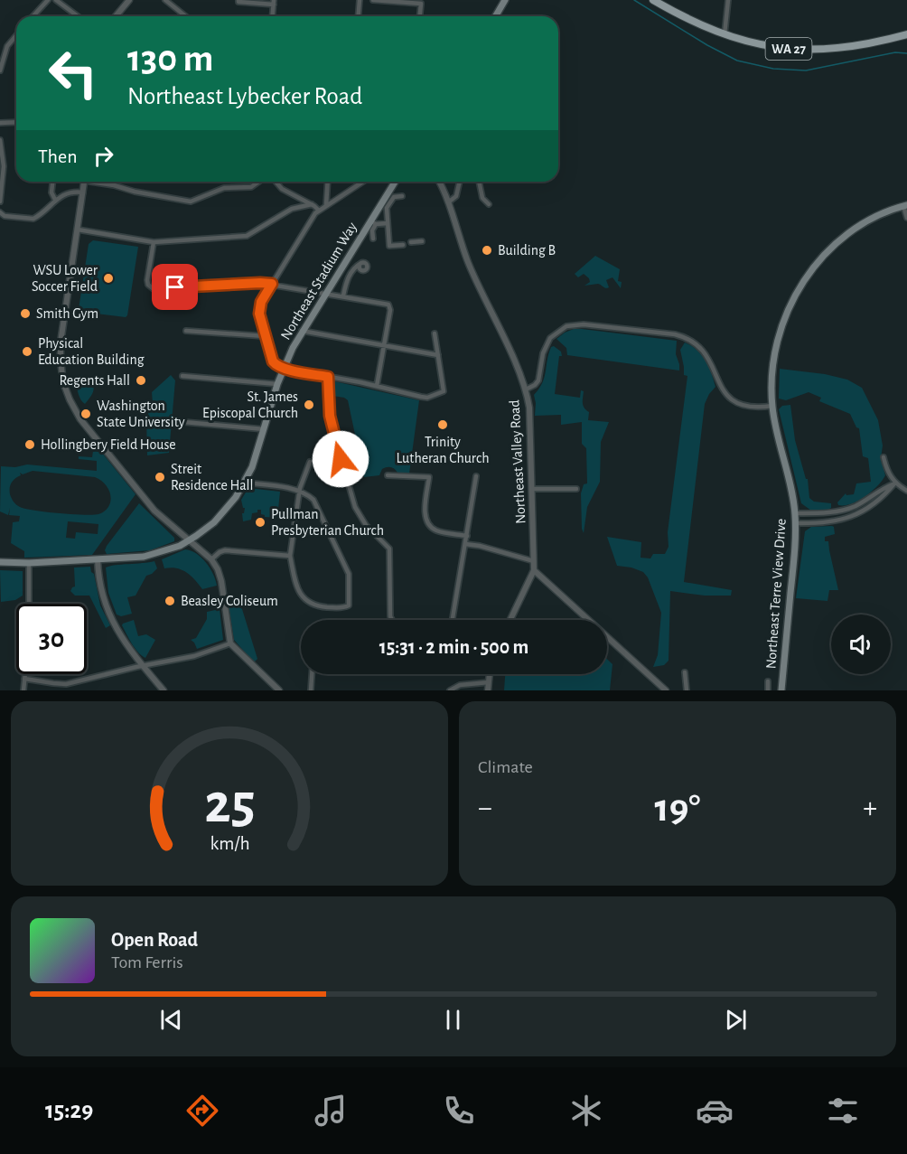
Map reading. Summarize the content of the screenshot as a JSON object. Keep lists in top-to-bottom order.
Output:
{
  "streets": {
    "main road": ["WA 27", "Northeast Stadium Way", "Northeast Terre View Drive"],
    "street": ["Northeast Valley Road"]
  },
  "places": [
    "Building B",
    "WSU Lower Soccer Field",
    "Smith Gym",
    "Physical Education Building",
    "Regents Hall",
    "St. James Episcopal Church",
    "Washington State University",
    "Trinity Lutheran Church",
    "Hollingbery Field House",
    "Streit Residence Hall",
    "Pullman Presbyterian Church",
    "Beasley Coliseum"
  ],
  "page": {
    "turn": ["130 m", "Northeast Lybecker Road"],
    "then": "Then",
    "limit": "30",
    "trip": "15:31 · 2 min · 500 m",
    "tile": "Climate",
    "heat": ["−", "19°", "+"],
    "song": ["Open Road", "Tom Ferris"],
    "tabs": "15:29",
    "gauge": ["25", "km/h"]
  }
}
